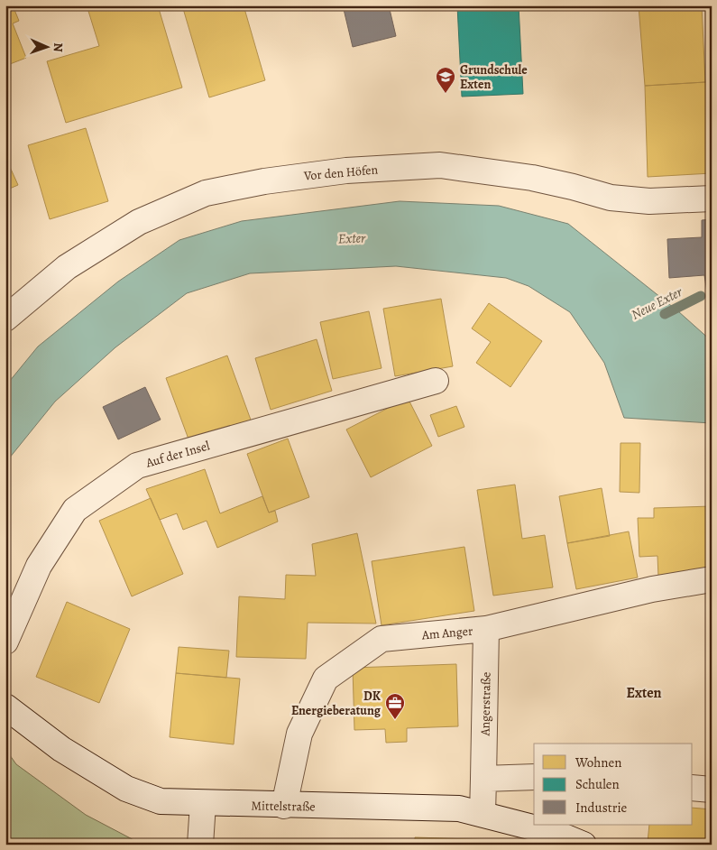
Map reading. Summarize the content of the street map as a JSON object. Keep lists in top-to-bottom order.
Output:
{
  "streets": {
    "street": [
      "Vor den Höfen",
      "Auf der Insel",
      "Am Anger",
      "Angerstraße",
      "Mittelstraße"
    ]
  },
  "crossings": [
    ["Am Anger", "Angerstraße"],
    ["Am Anger", "Mittelstraße"],
    ["Angerstraße", "Mittelstraße"]
  ],
  "districts": ["Exten"],
  "water": ["Exter", "Neue Exter"],
  "places": {
    "school or university": ["Grundschule Exten"],
    "office": ["DK Energieberatung"]
  },
  "legend": ["Wohnen", "Schulen", "Industrie"],
  "north": "right"
}
